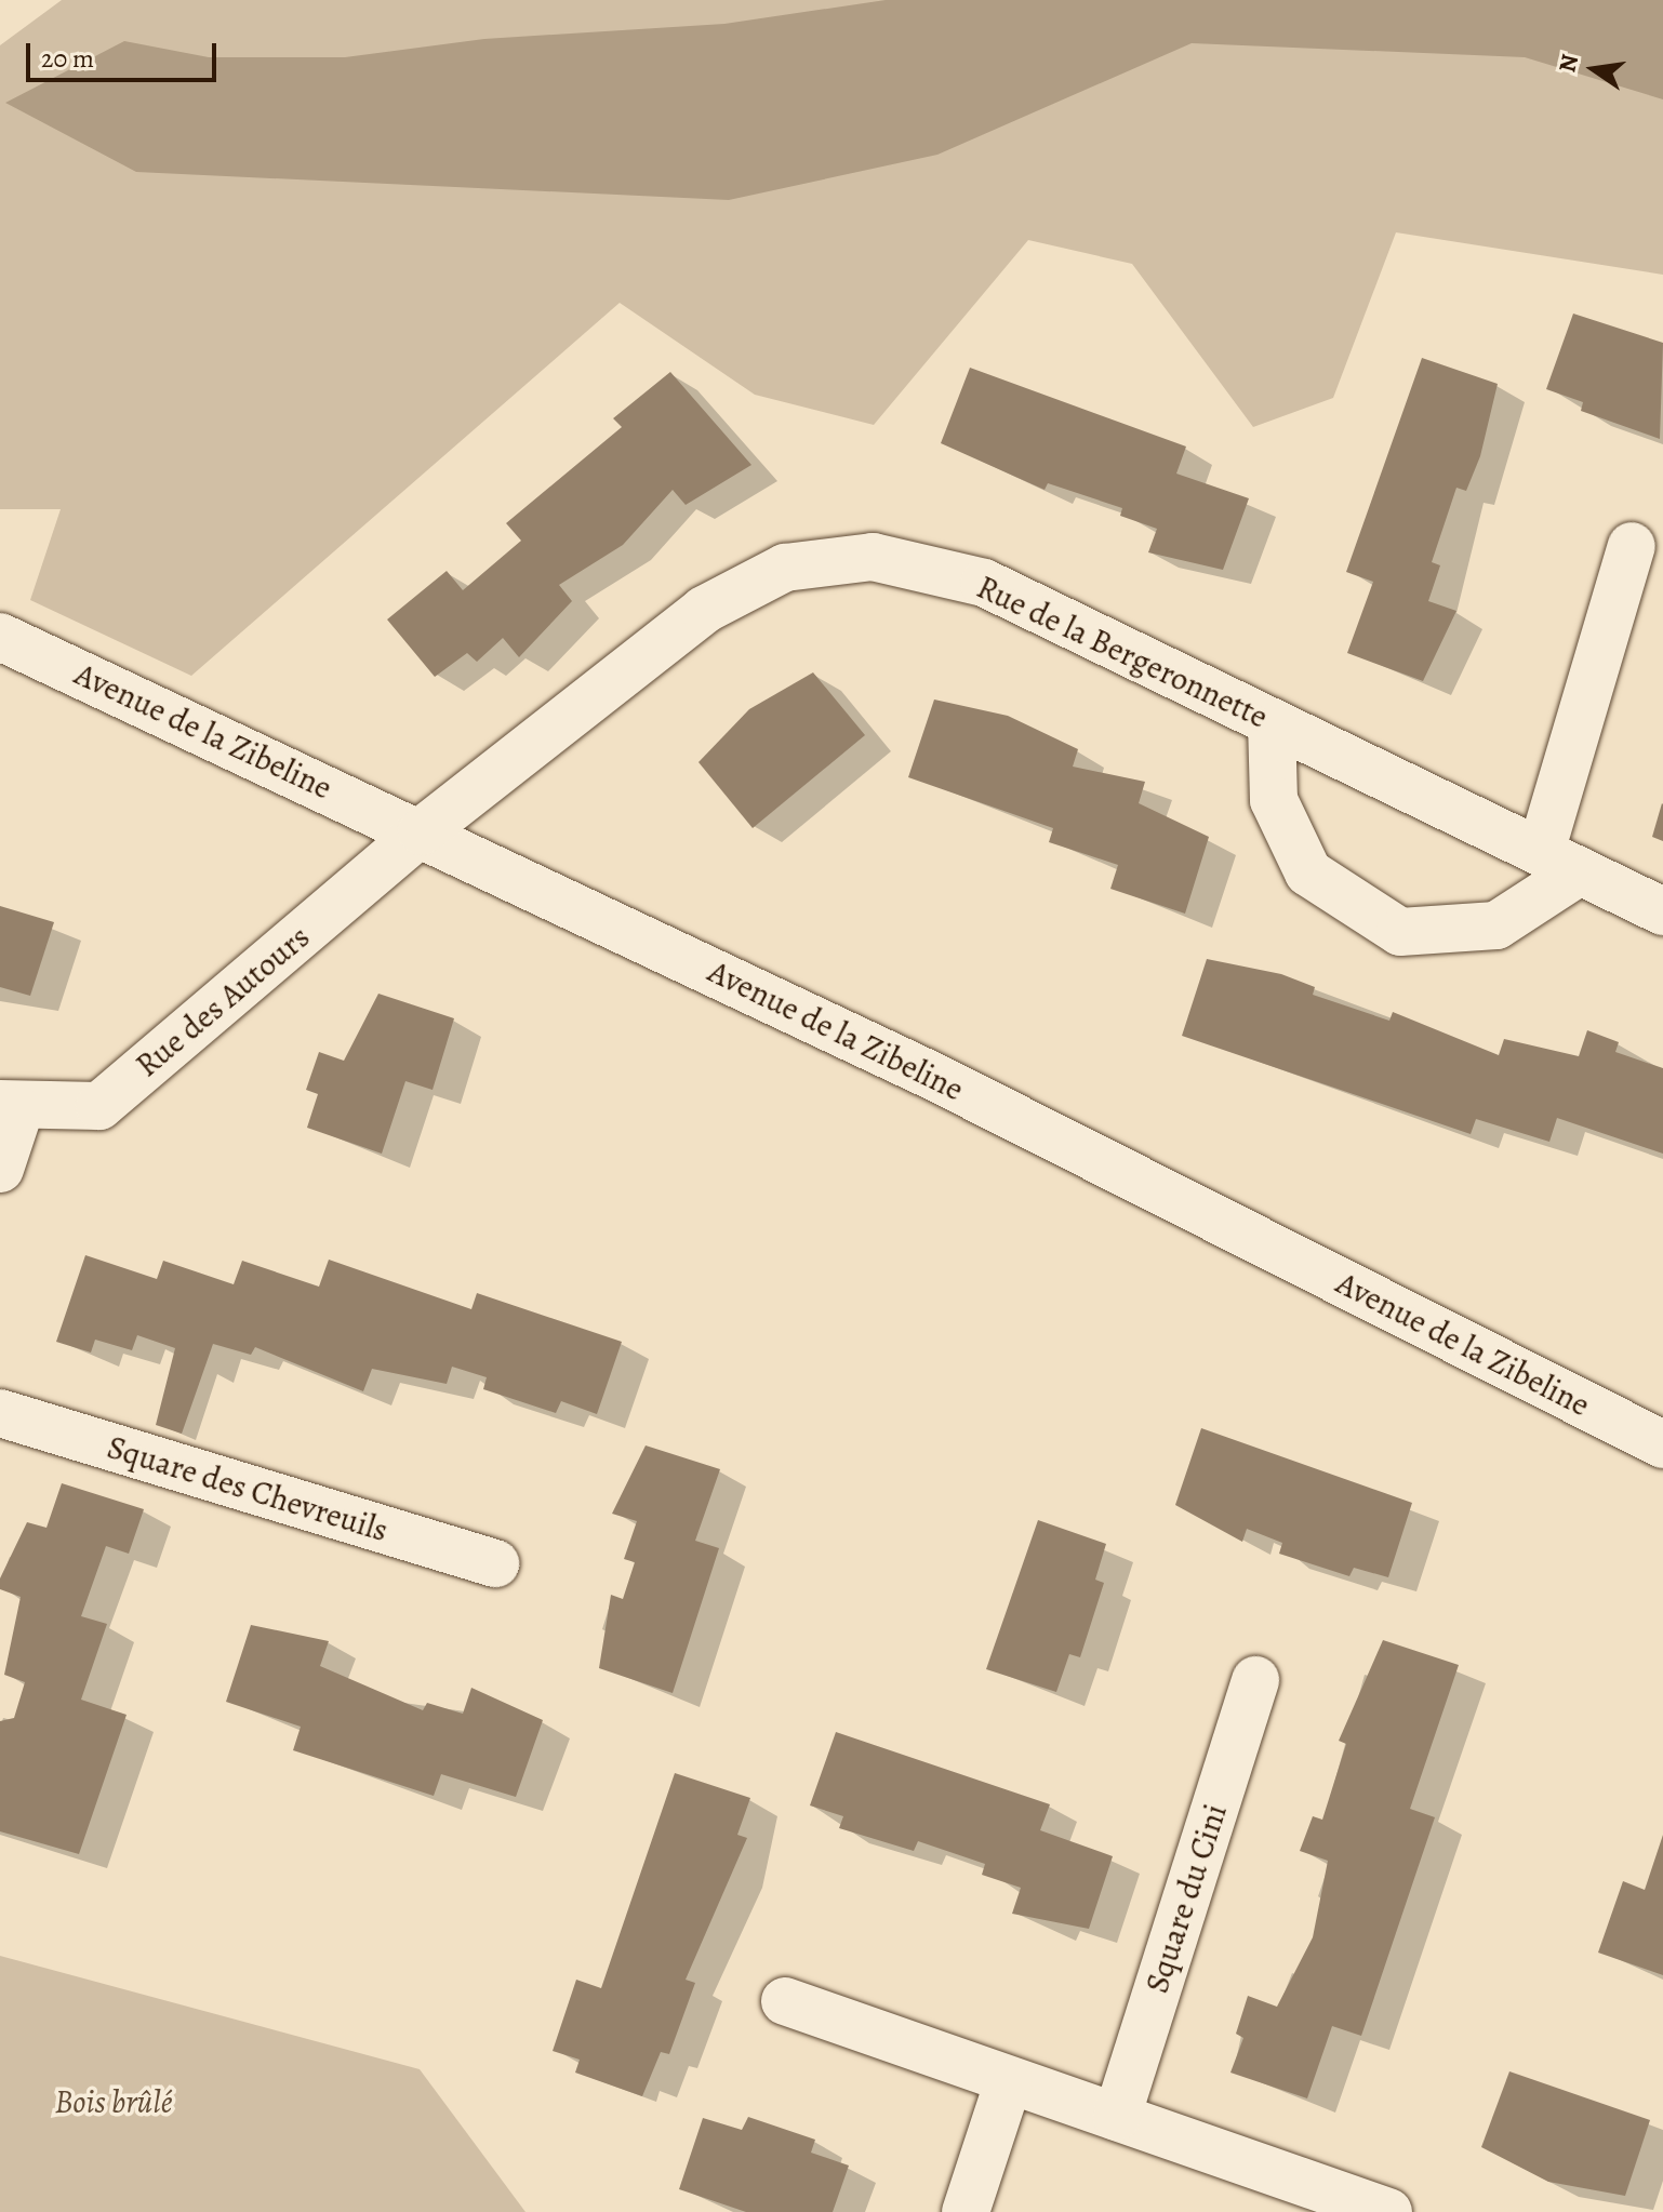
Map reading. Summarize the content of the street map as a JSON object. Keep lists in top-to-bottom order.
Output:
{
  "streets": {
    "street": [
      "Rue de la Bergeronnette",
      "Avenue de la Zibeline",
      "Rue des Autours",
      "Square des Chevreuils",
      "Square du Cini"
    ]
  },
  "crossings": [
    ["Rue de la Bergeronnette", "Avenue de la Zibeline"],
    ["Rue de la Bergeronnette", "Rue des Autours"],
    ["Avenue de la Zibeline", "Rue des Autours"]
  ],
  "parks": ["Bois brûlé"],
  "scale_bar": "20 m",
  "north": "left"
}
